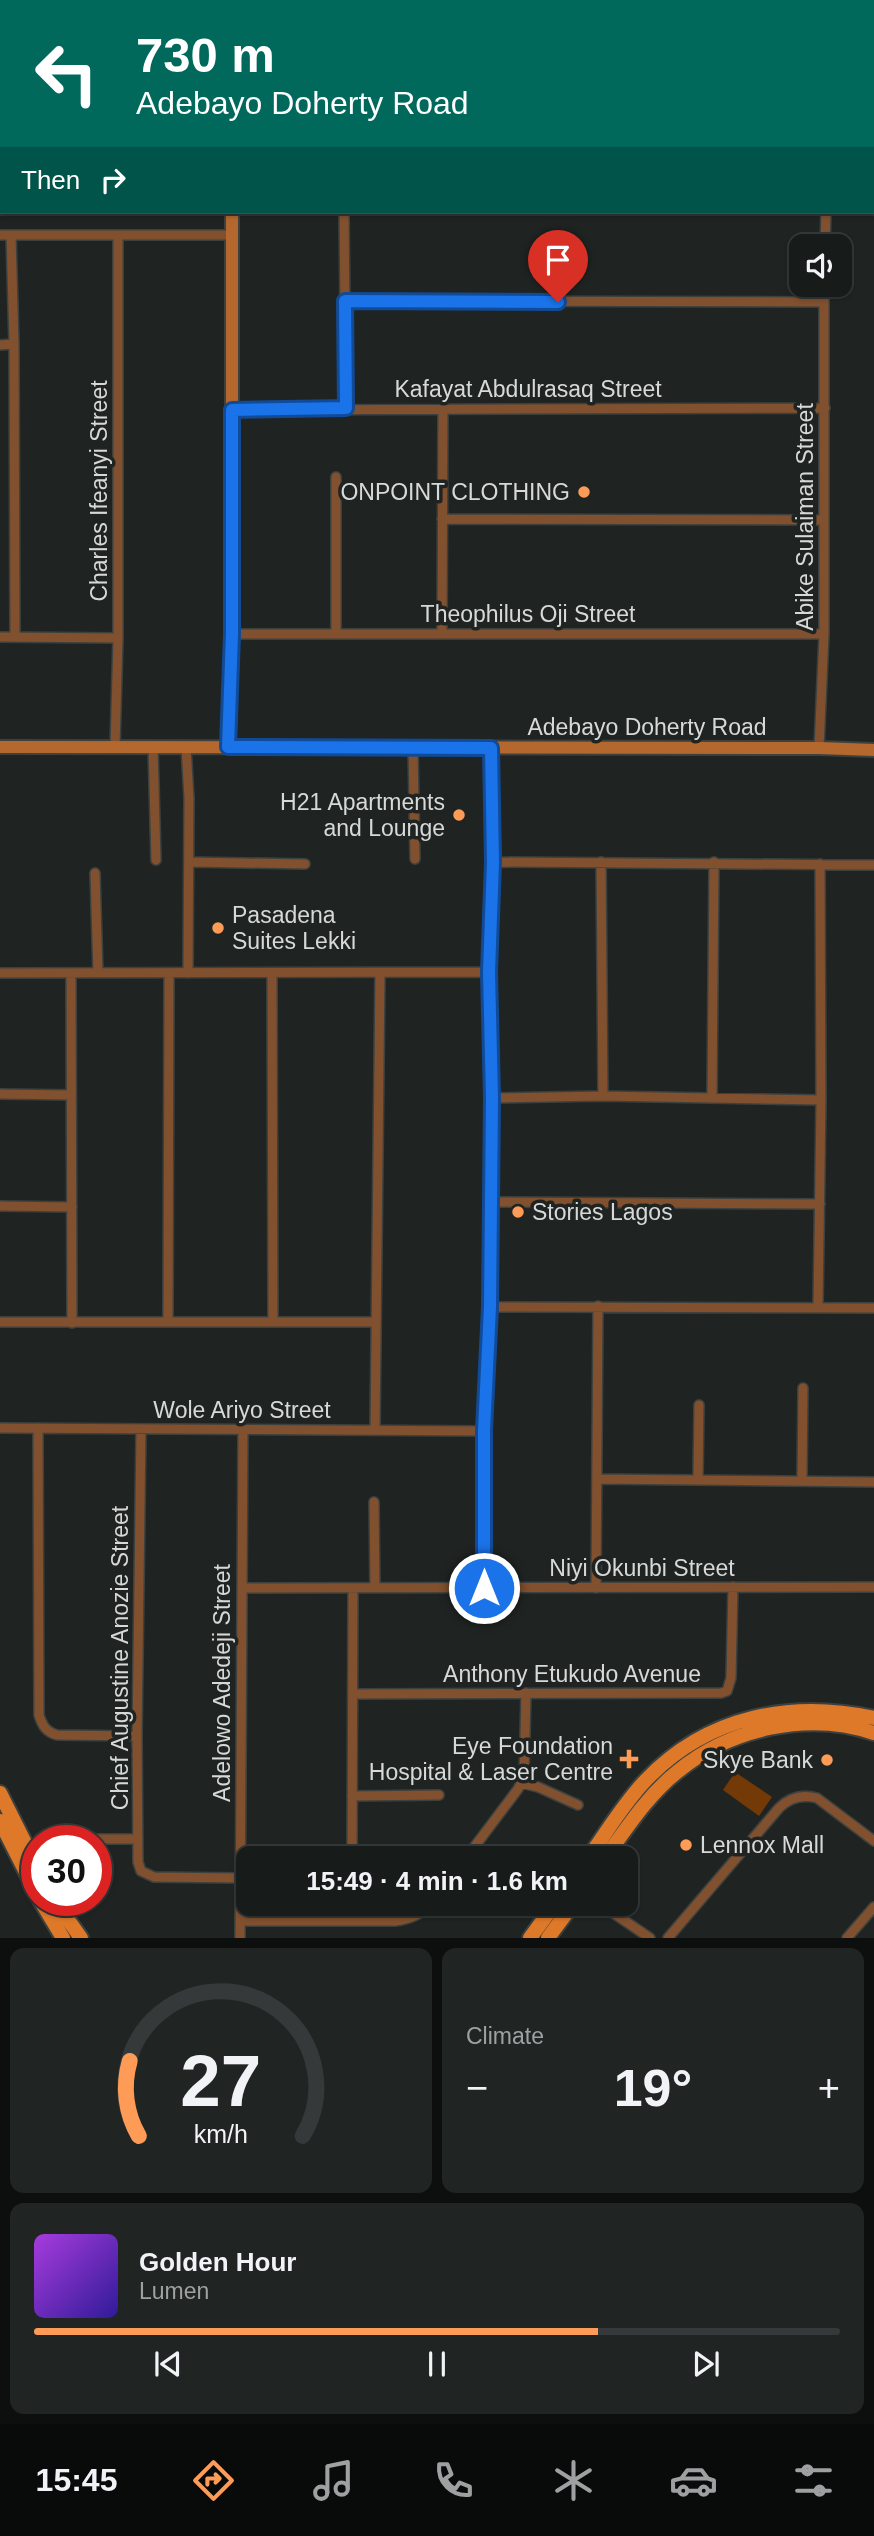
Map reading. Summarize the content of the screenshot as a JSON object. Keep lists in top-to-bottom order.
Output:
{
  "streets": {
    "street": [
      "Kafayat Abdulrasaq Street",
      "Charles Ifeanyi Street",
      "Abike Sulaiman Street",
      "Theophilus Oji Street",
      "Adebayo Doherty Road",
      "Wole Ariyo Street",
      "Niyi Okunbi Street",
      "Chief Augustine Anozie Street",
      "Anthony Etukudo Avenue",
      "Adelowo Adedeji Street"
    ]
  },
  "crossings": [
    ["Kafayat Abdulrasaq Street", "Abike Sulaiman Street"],
    ["Charles Ifeanyi Street", "Adebayo Doherty Road"],
    ["Abike Sulaiman Street", "Theophilus Oji Street"],
    ["Abike Sulaiman Street", "Adebayo Doherty Road"],
    ["Wole Ariyo Street", "Chief Augustine Anozie Street"],
    ["Wole Ariyo Street", "Adelowo Adedeji Street"],
    ["Niyi Okunbi Street", "Anthony Etukudo Avenue"],
    ["Niyi Okunbi Street", "Adelowo Adedeji Street"]
  ],
  "places": {
    "other": [
      "ONPOINT CLOTHING",
      "H21 Apartments and Lounge",
      "Pasadena Suites Lekki",
      "Stories Lagos",
      "Skye Bank",
      "Lennox Mall"
    ],
    "health": ["Eye Foundation Hospital & Laser Centre"]
  },
  "page": {
    "turn": ["730 m", "Adebayo Doherty Road"],
    "then": "Then",
    "limit": "30",
    "trip": "15:49 · 4 min · 1.6 km",
    "tile": "Climate",
    "heat": ["−", "19°", "+"],
    "song": ["Golden Hour", "Lumen"],
    "tabs": "15:45",
    "gauge": ["27", "km/h"]
  }
}
